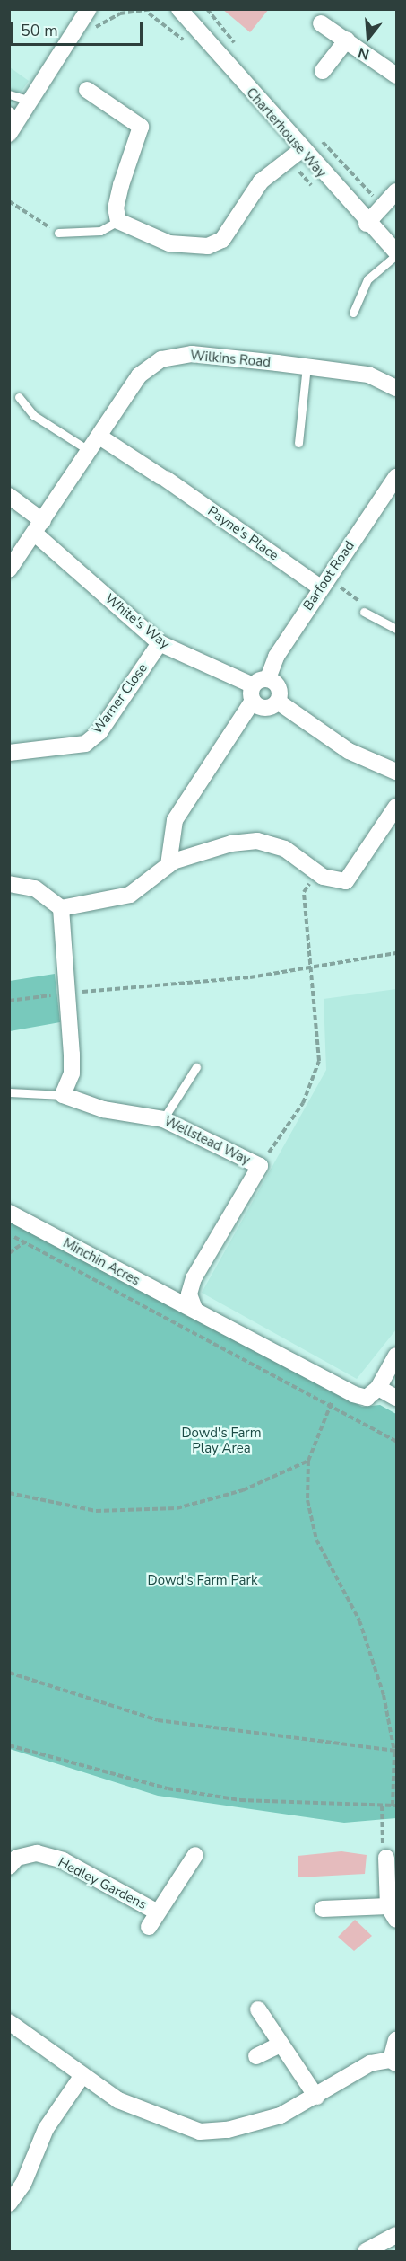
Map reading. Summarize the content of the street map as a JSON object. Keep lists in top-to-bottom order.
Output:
{
  "streets": {
    "street": [
      "Charterhouse Way",
      "Wilkins Road",
      "Payne's Place",
      "Barfoot Road",
      "White's Way",
      "Warner Close",
      "Wellstead Way",
      "Minchin Acres",
      "Hedley Gardens"
    ]
  },
  "crossings": [
    ["Wilkins Road", "Payne's Place"],
    ["Wilkins Road", "White's Way"],
    ["Payne's Place", "Barfoot Road"],
    ["White's Way", "Warner Close"],
    ["Wellstead Way", "Minchin Acres"]
  ],
  "parks": ["Dowd's Farm Play Area", "Dowd's Farm Park"],
  "scale_bar": "50 m",
  "north": "bottom"
}
